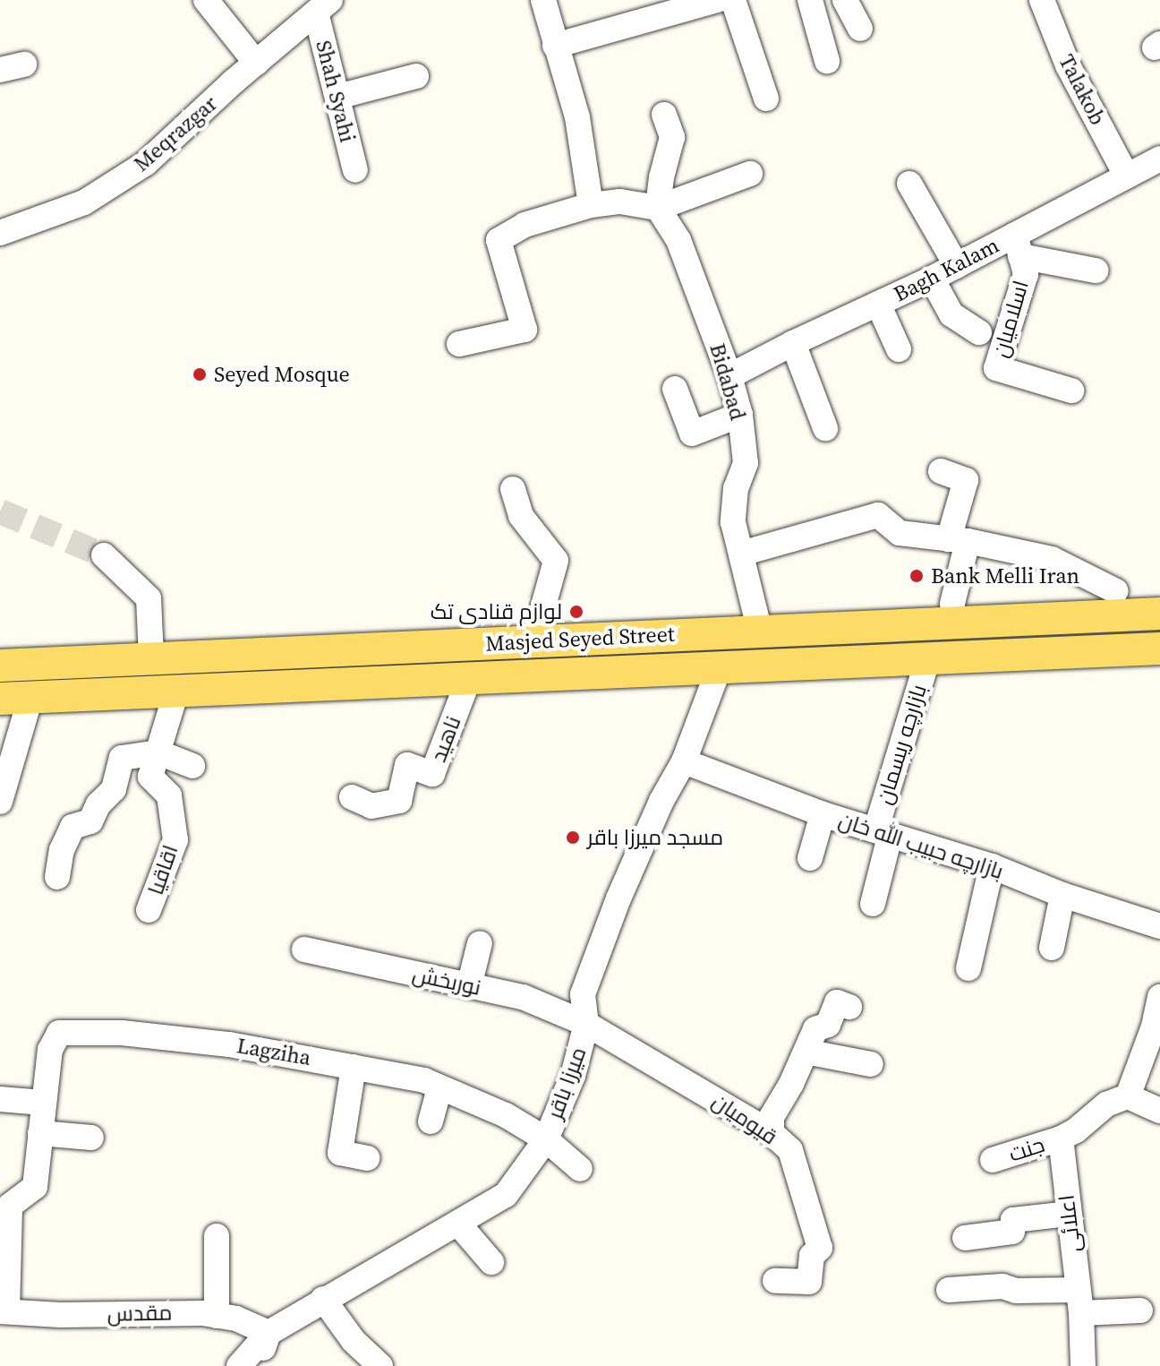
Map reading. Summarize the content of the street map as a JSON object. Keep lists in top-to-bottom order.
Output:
{
  "streets": {
    "main road": ["Masjed Seyed Street"],
    "street": [
      "Talakob",
      "Shah Syahi",
      "Meqrazgar",
      "Bagh Kalam",
      "اسلامیان",
      "Bidabad",
      "ناهید",
      "بازارچه ریسمان",
      "بازارچه حبیب الله خان",
      "اقاقیا",
      "نوربخش",
      "Lagziha",
      "میرزا باقر",
      "قیومیان",
      "جنت",
      "اعلائی",
      "مقدس"
    ]
  },
  "crossings": [
    ["Talakob", "Bagh Kalam"],
    ["Shah Syahi", "Meqrazgar"],
    ["Bagh Kalam", "اسلامیان"],
    ["Bagh Kalam", "Bidabad"],
    ["Bidabad", "Masjed Seyed Street"],
    ["Masjed Seyed Street", "ناهید"],
    ["Masjed Seyed Street", "بازارچه ریسمان"],
    ["Masjed Seyed Street", "اقاقیا"],
    ["Masjed Seyed Street", "میرزا باقر"],
    ["بازارچه ریسمان", "بازارچه حبیب الله خان"],
    ["بازارچه حبیب الله خان", "میرزا باقر"],
    ["نوربخش", "میرزا باقر"],
    ["نوربخش", "قیومیان"],
    ["Lagziha", "میرزا باقر"],
    ["Lagziha", "مقدس"],
    ["میرزا باقر", "قیومیان"],
    ["میرزا باقر", "مقدس"],
    ["جنت", "اعلائی"]
  ],
  "places": [
    "Seyed Mosque",
    "Bank Melli Iran",
    "لوازم قنادی تک",
    "مسجد میرزا باقر"
  ]
}
